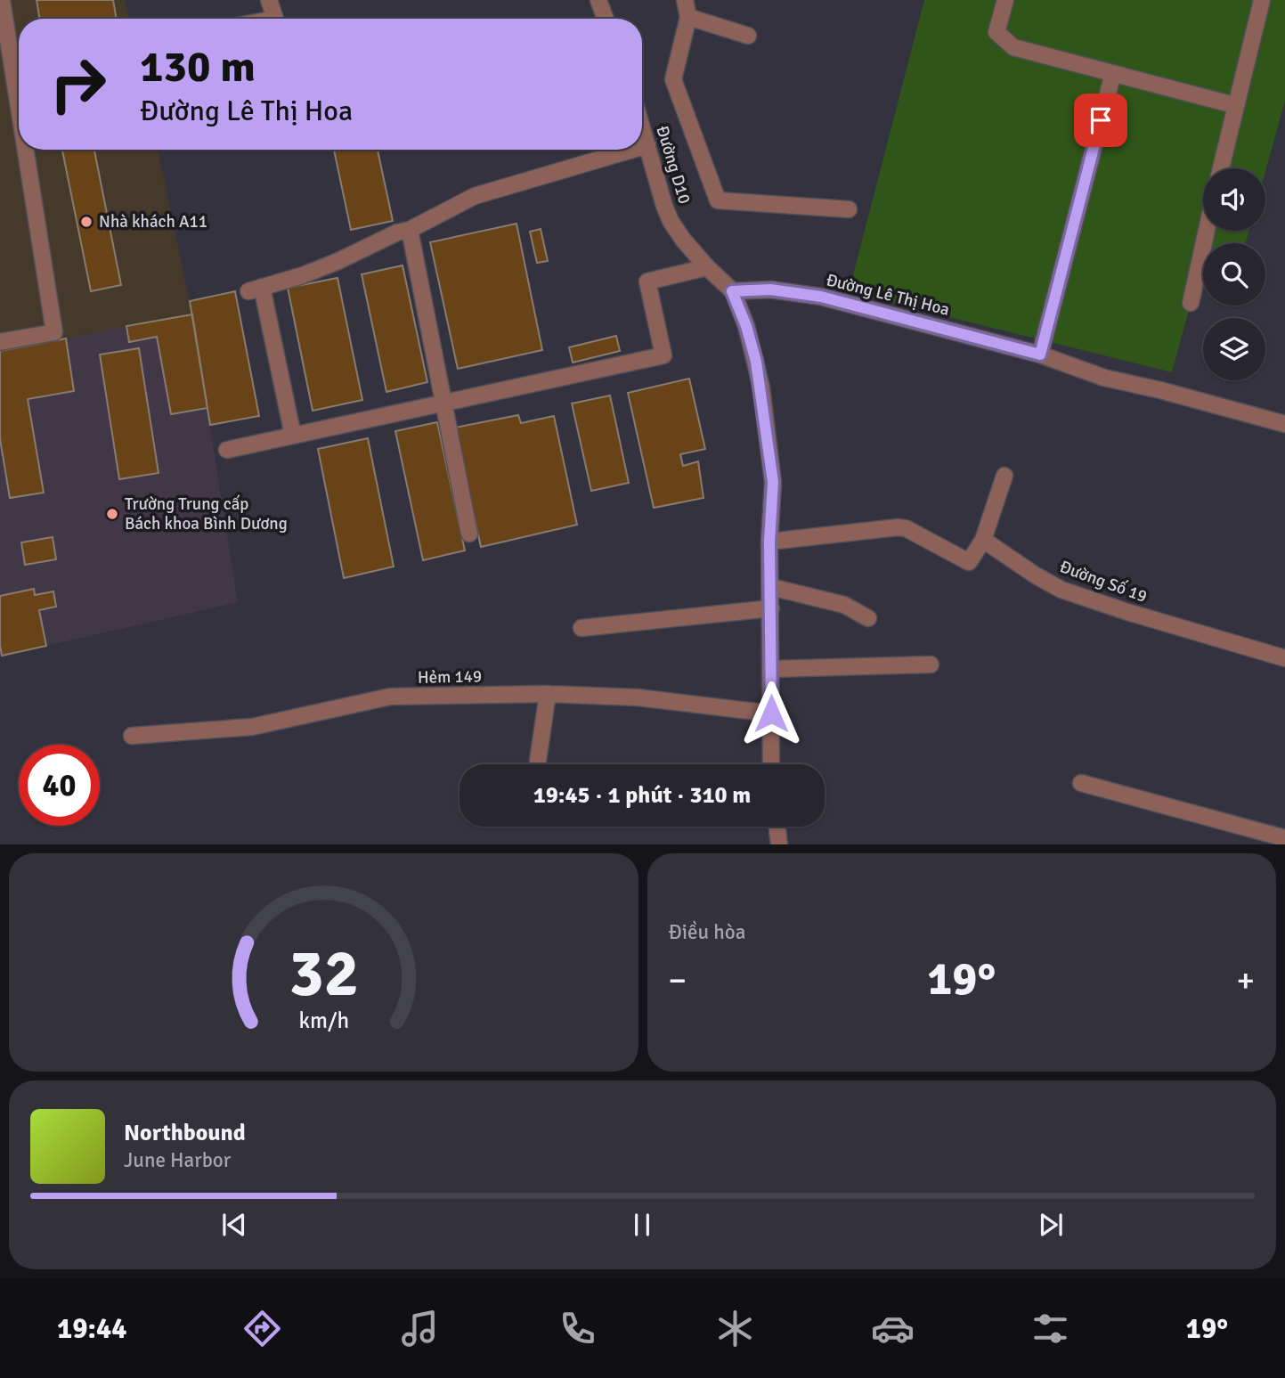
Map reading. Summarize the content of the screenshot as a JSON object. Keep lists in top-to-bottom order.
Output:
{
  "streets": {
    "street": [
      "Đường D10",
      "Đường Lê Thị Hoa",
      "Đường Số 19",
      "Hẻm 149"
    ]
  },
  "crossings": [
    ["Đường D10", "Đường Lê Thị Hoa"]
  ],
  "places": ["Nhà khách A11", "Trường Trung cấp Bách khoa Bình Dương"],
  "page": {
    "turn": ["130 m", "Đường Lê Thị Hoa"],
    "limit": "40",
    "trip": "19:45 · 1 phút · 310 m",
    "tile": "Điều hòa",
    "heat": ["−", "19°", "+"],
    "song": ["Northbound", "June Harbor"],
    "tabs": ["19:44", "19°"],
    "gauge": ["32", "km/h"]
  }
}
